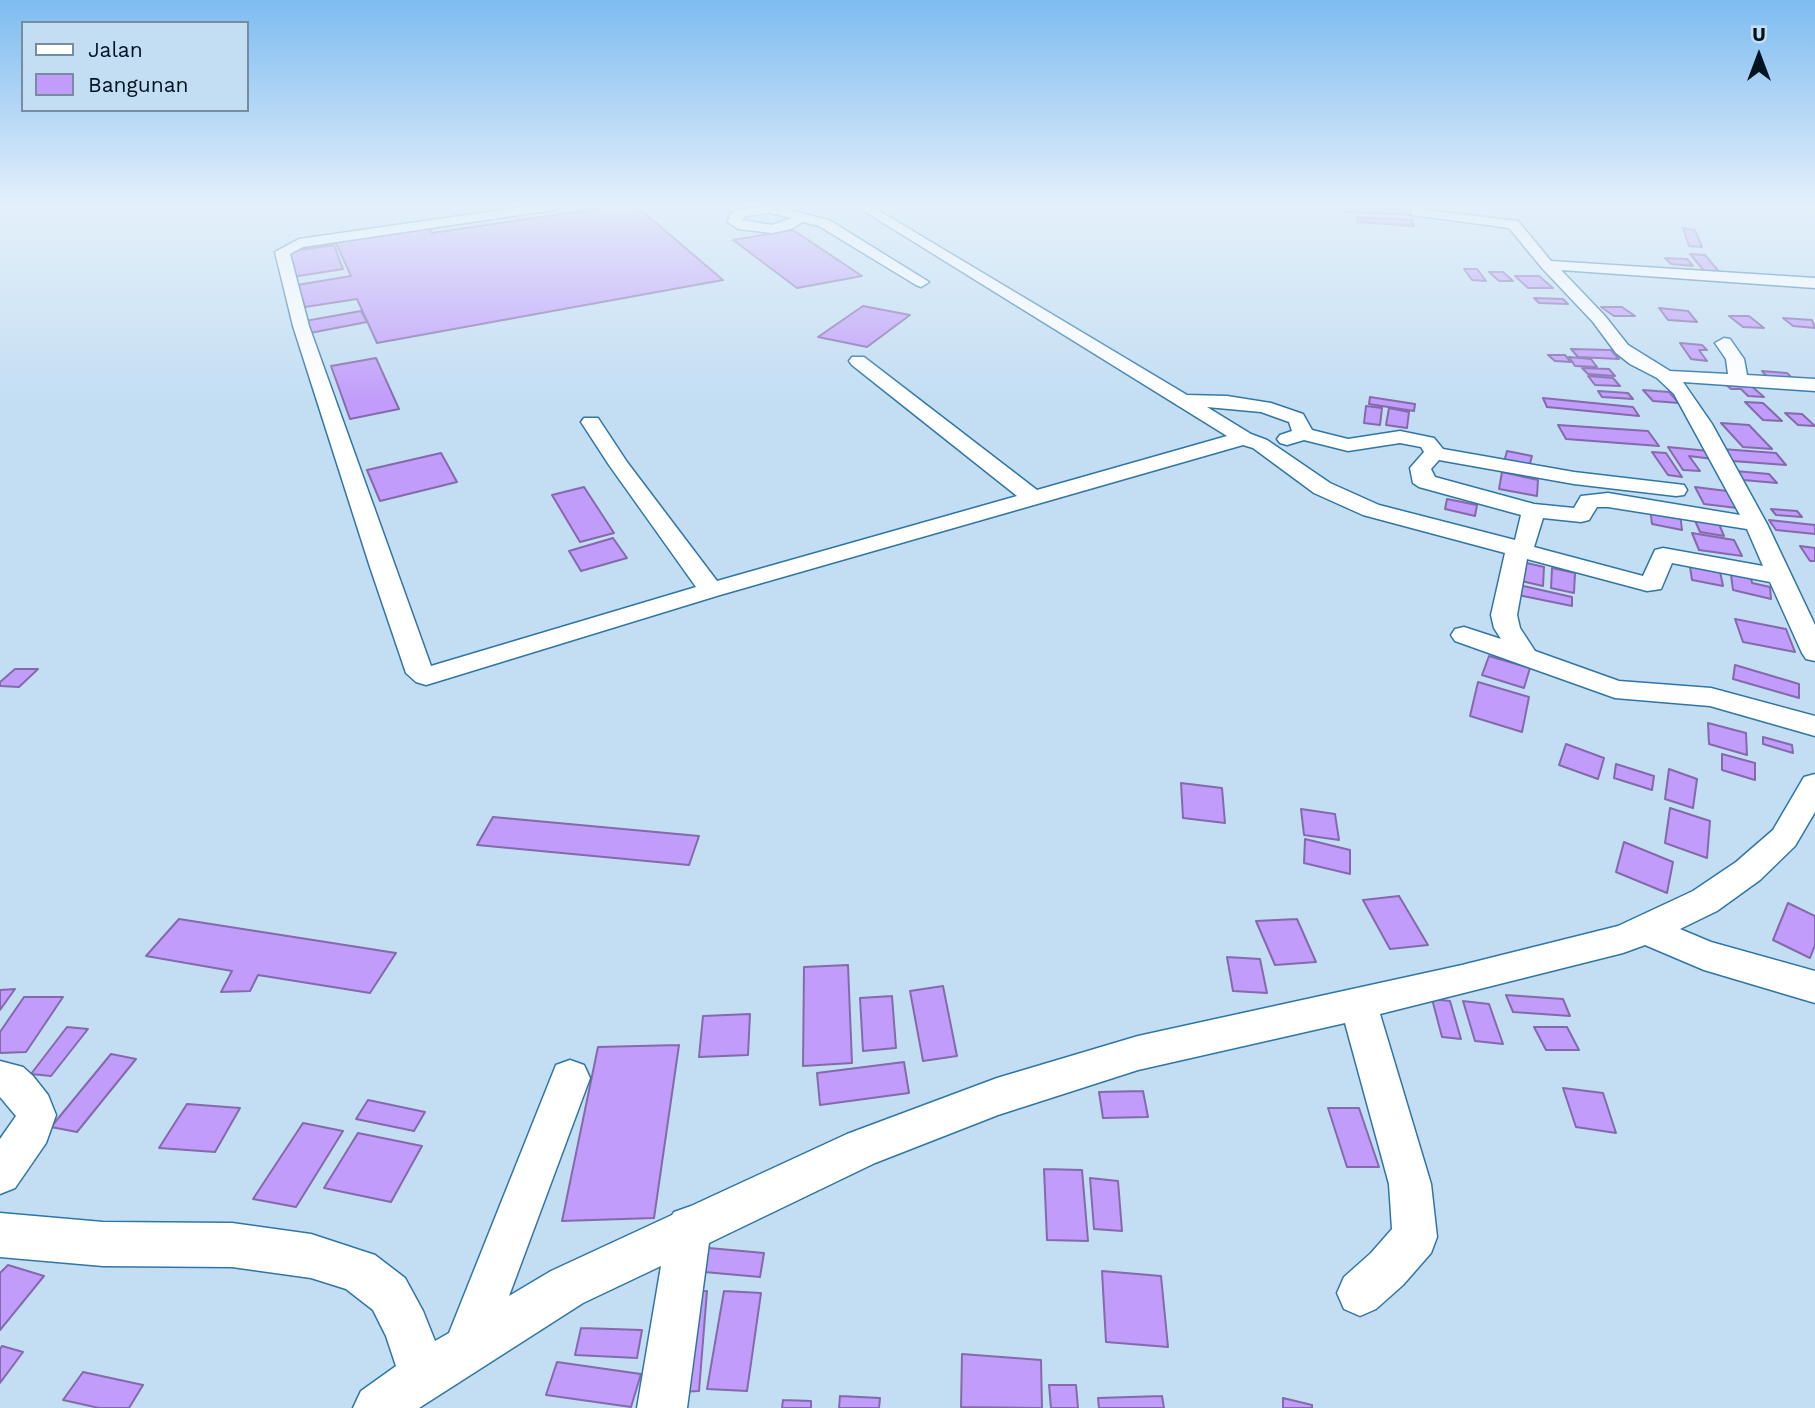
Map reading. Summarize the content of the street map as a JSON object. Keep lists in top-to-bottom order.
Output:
{
  "legend": ["Jalan", "Bangunan"],
  "north": "top"
}
